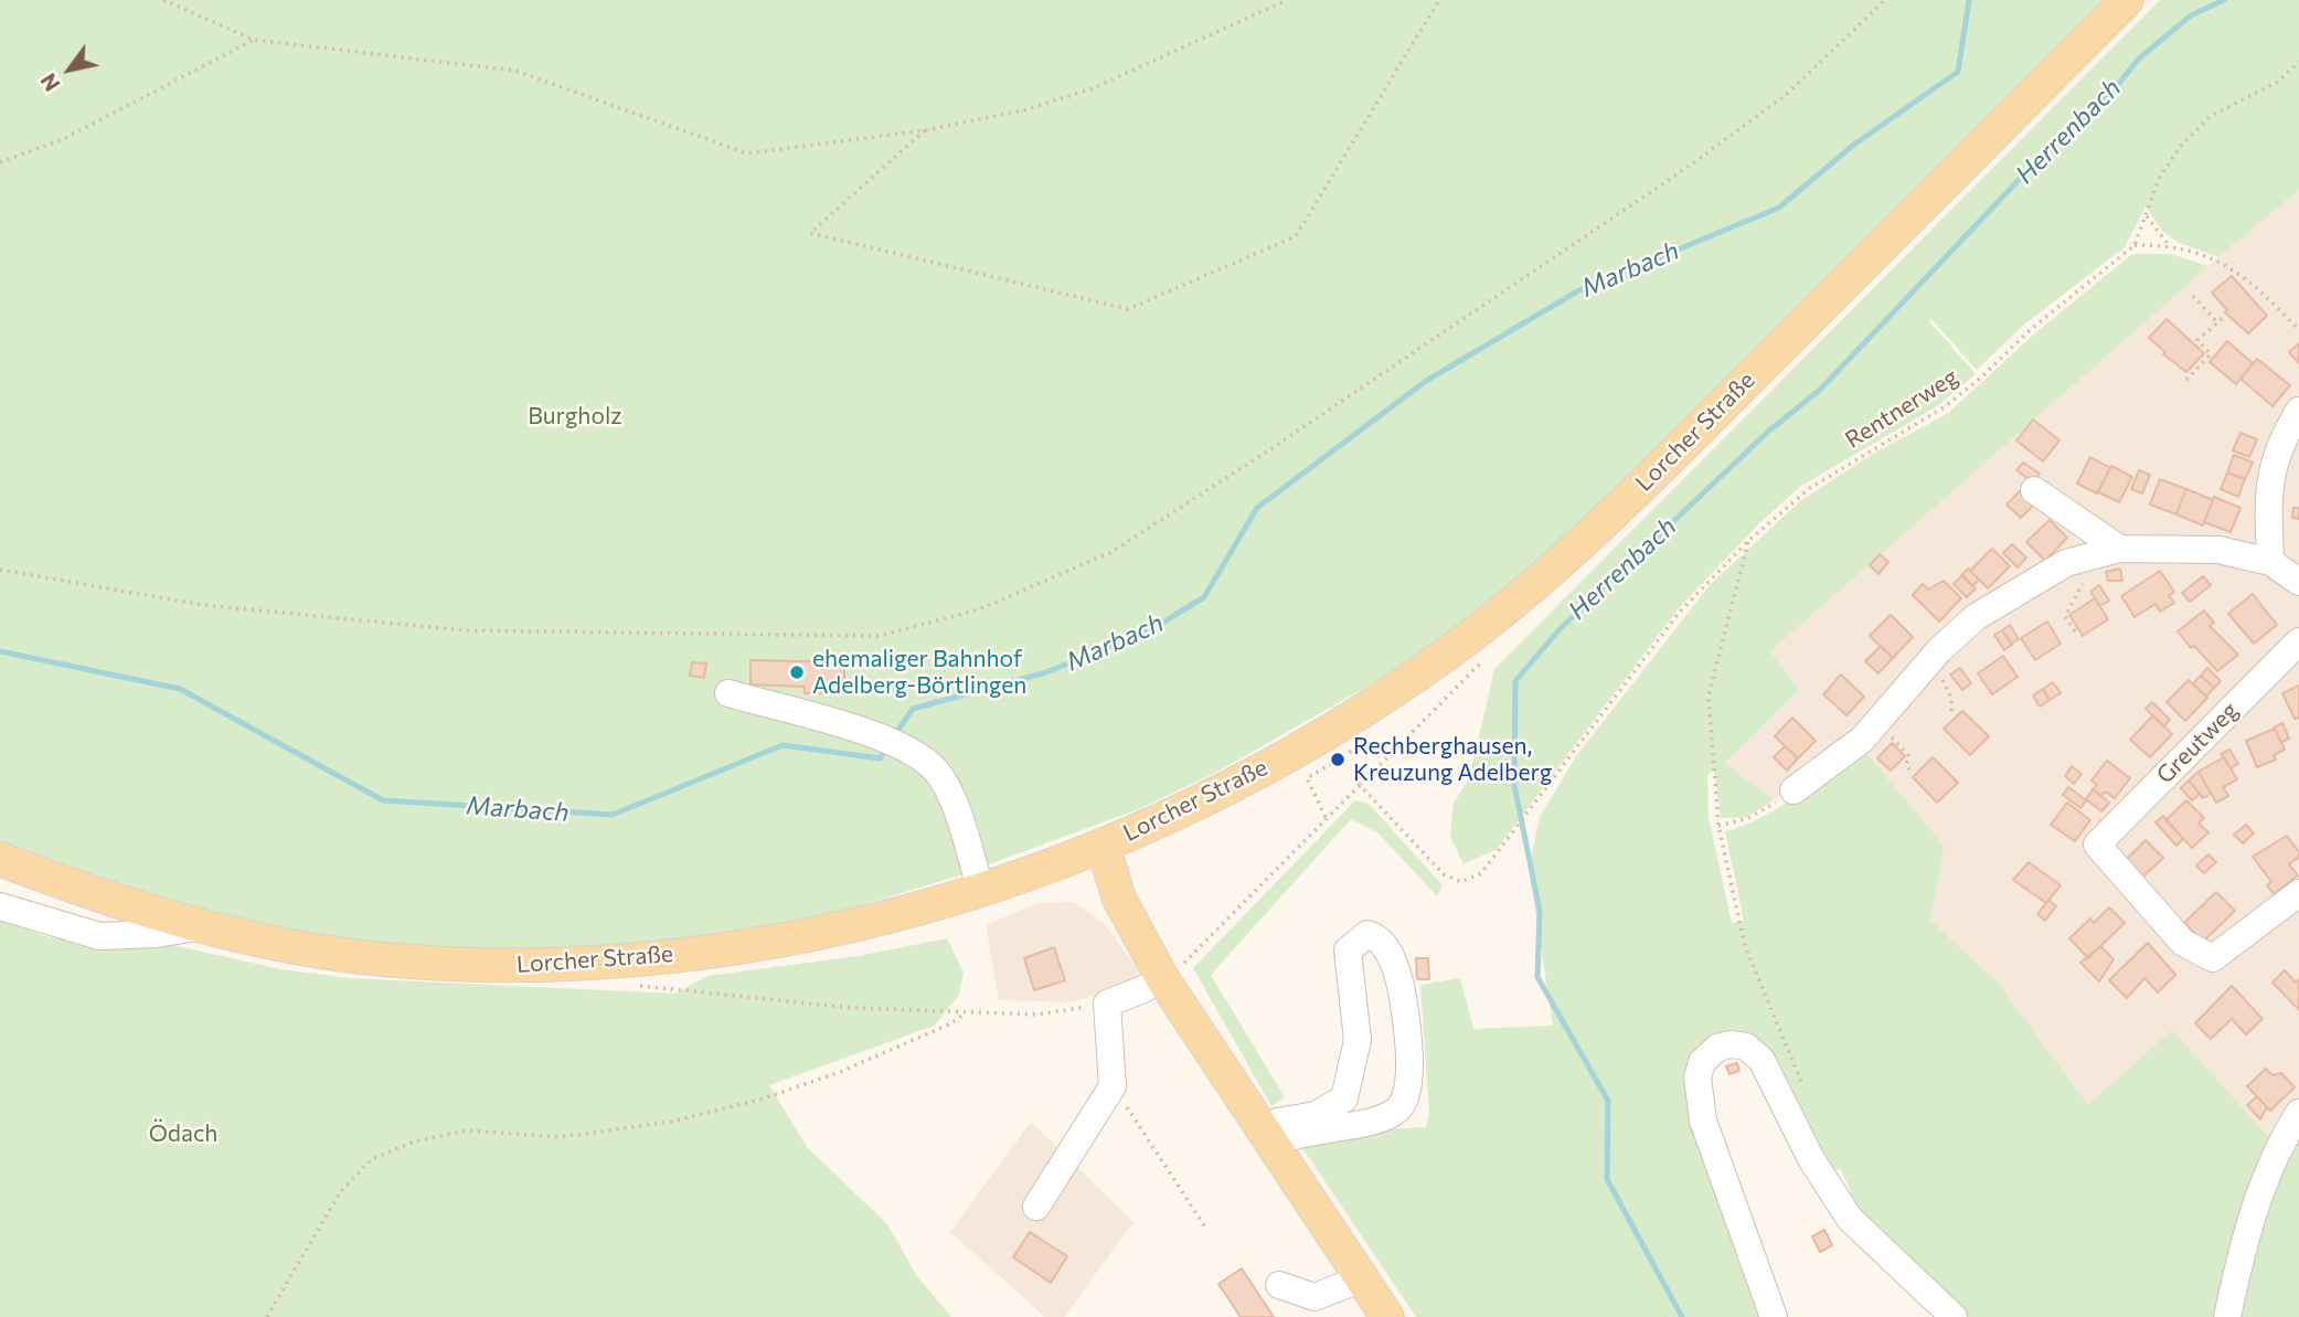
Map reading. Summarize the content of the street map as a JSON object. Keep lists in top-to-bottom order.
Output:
{
  "streets": {
    "main road": ["Lorcher Straße"],
    "street": ["Greutweg"],
    "path": ["Rentnerweg"]
  },
  "water": ["Herrenbach", "Marbach"],
  "parks": ["Burgholz", "Ödach"],
  "places": ["ehemaliger Bahnhof Adelberg-Börtlingen", "Rechberghausen, Kreuzung Adelberg"],
  "north": "bottom left"
}
